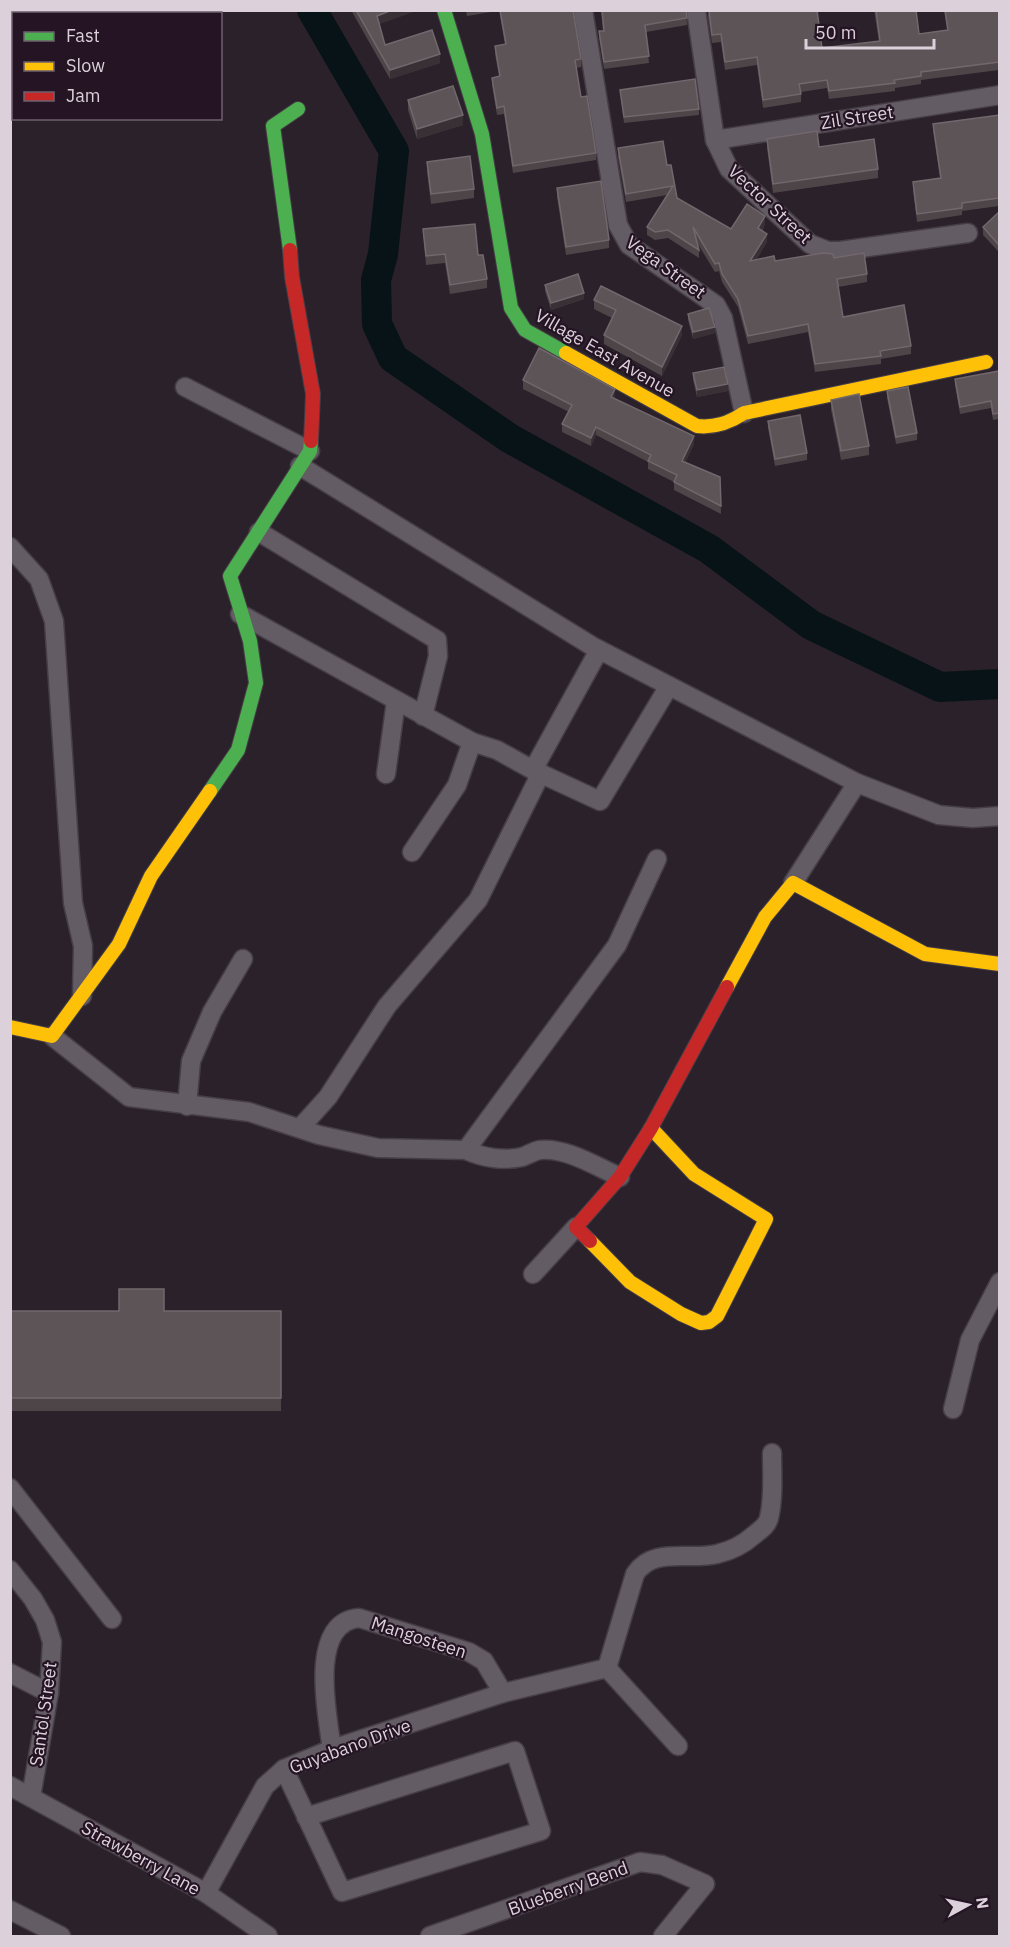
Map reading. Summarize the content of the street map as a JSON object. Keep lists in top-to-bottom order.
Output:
{
  "streets": {
    "street": [
      "Zil Street",
      "Vector Street",
      "Vega Street",
      "Village East Avenue",
      "Mangosteen",
      "Santol Street",
      "Guyabano Drive",
      "Strawberry Lane",
      "Blueberry Bend"
    ]
  },
  "crossings": [
    ["Zil Street", "Vector Street"],
    ["Vega Street", "Village East Avenue"],
    ["Mangosteen", "Guyabano Drive"],
    ["Santol Street", "Strawberry Lane"],
    ["Guyabano Drive", "Strawberry Lane"]
  ],
  "legend": ["Fast", "Slow", "Jam"],
  "scale_bar": "50 m",
  "north": "right"
}
